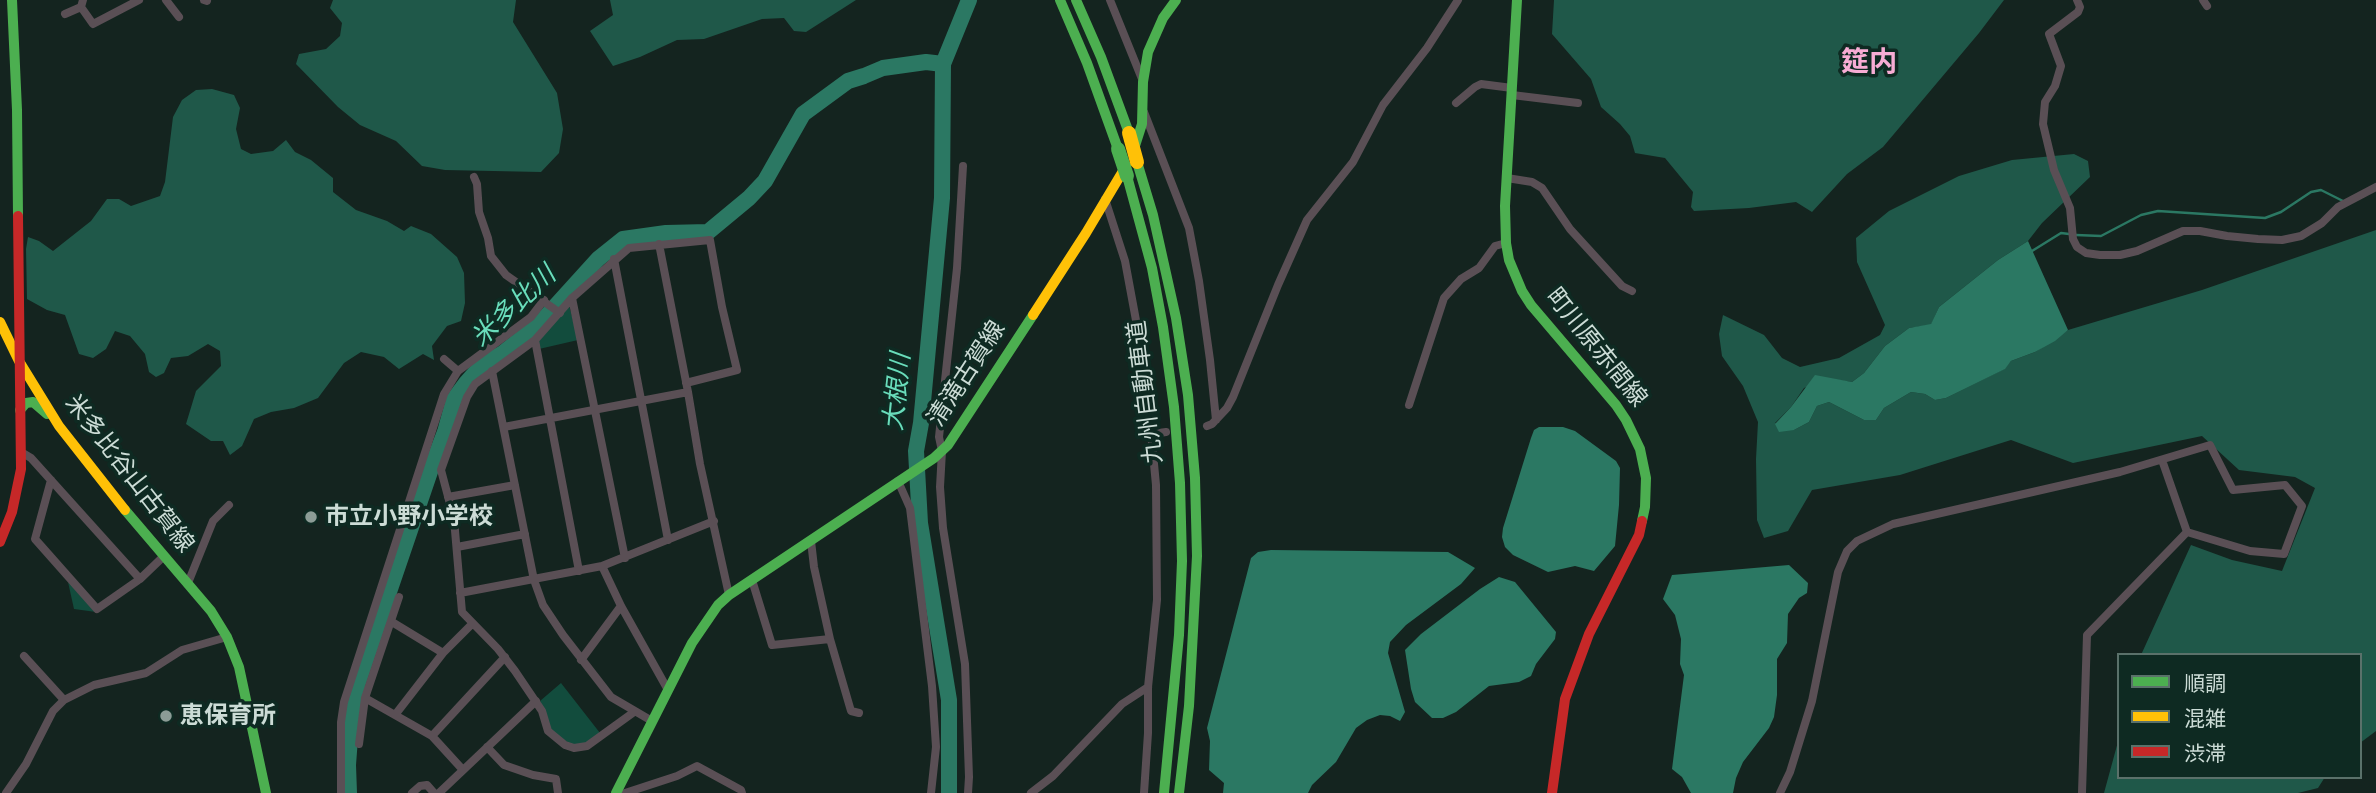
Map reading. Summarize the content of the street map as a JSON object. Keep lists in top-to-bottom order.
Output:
{
  "streets": {
    "main road": [
      "町川原赤間線",
      "清滝古賀線",
      "九州自動車道",
      "米多比谷山古賀線"
    ]
  },
  "districts": ["筵内"],
  "water": ["米多比川", "大根川"],
  "places": ["市立小野小学校", "恵保育所"],
  "legend": ["順調", "混雑", "渋滞"]
}
